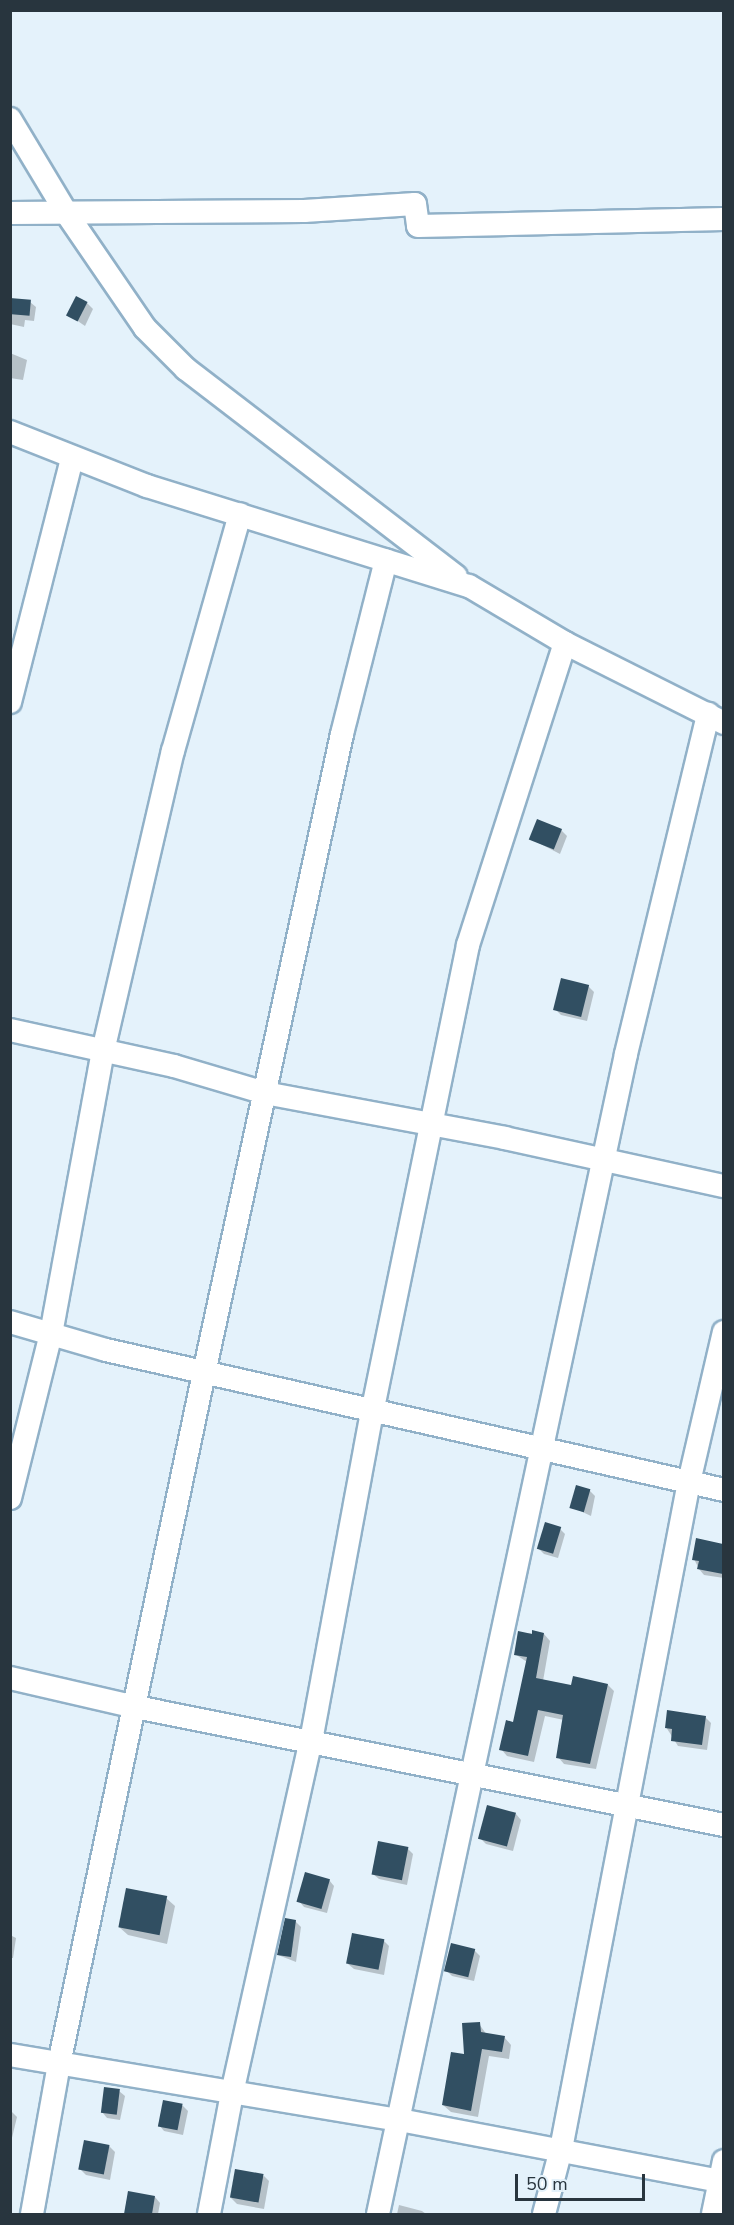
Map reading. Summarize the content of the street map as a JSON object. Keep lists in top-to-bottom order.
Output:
{
  "scale_bar": "50 m"
}
